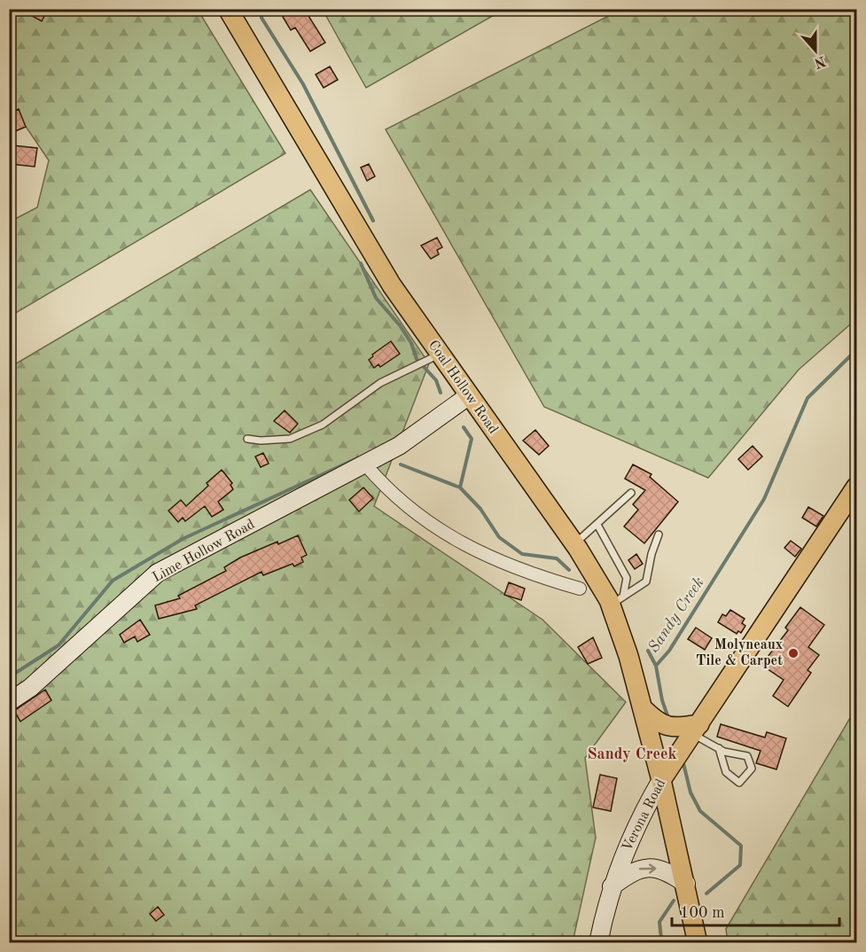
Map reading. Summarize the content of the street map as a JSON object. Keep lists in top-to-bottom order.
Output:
{
  "streets": {
    "main road": ["Coal Hollow Road", "Verona Road"],
    "street": ["Lime Hollow Road"]
  },
  "crossings": [
    ["Coal Hollow Road", "Lime Hollow Road"],
    ["Coal Hollow Road", "Verona Road"]
  ],
  "districts": ["Sandy Creek"],
  "water": ["Sandy Creek"],
  "places": ["Molyneaux Tile & Carpet"],
  "scale_bar": "100 m",
  "north": "bottom"
}
